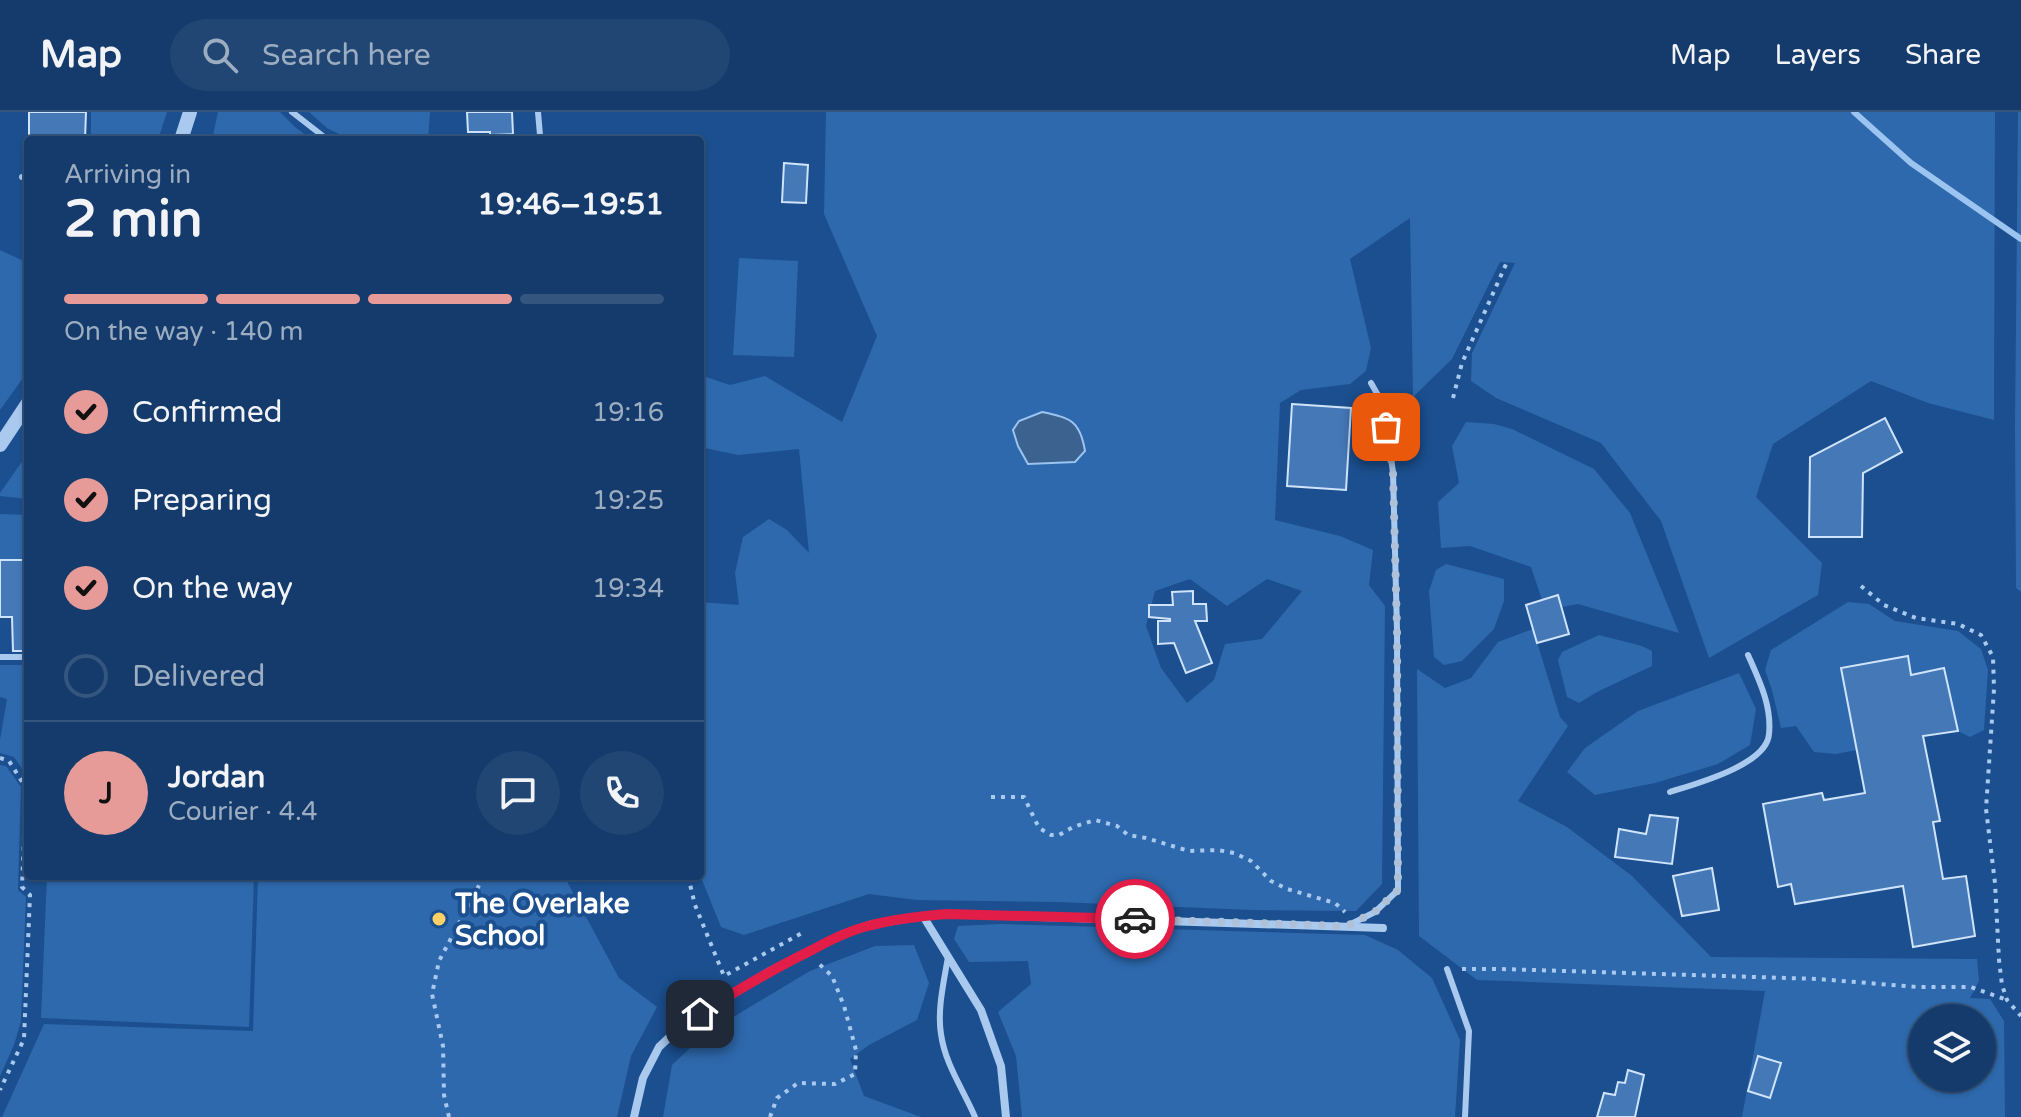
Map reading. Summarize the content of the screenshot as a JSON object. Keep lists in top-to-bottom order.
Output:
{
  "places": ["The Overlake School"],
  "page": {
    "header": "Map",
    "search": "Search here",
    "nav": ["Map", "Layers", "Share"],
    "heading": ["2 min", "Arriving in", "19:46–19:51"],
    "panel": ["Jordan", "Courier · 4.4"],
    "bar": "On the way · 140 m",
    "list": [
      ["Confirmed", "19:16"],
      ["Preparing", "19:25"],
      ["On the way", "19:34"],
      "Delivered"
    ],
    "round": "J"
  }
}
